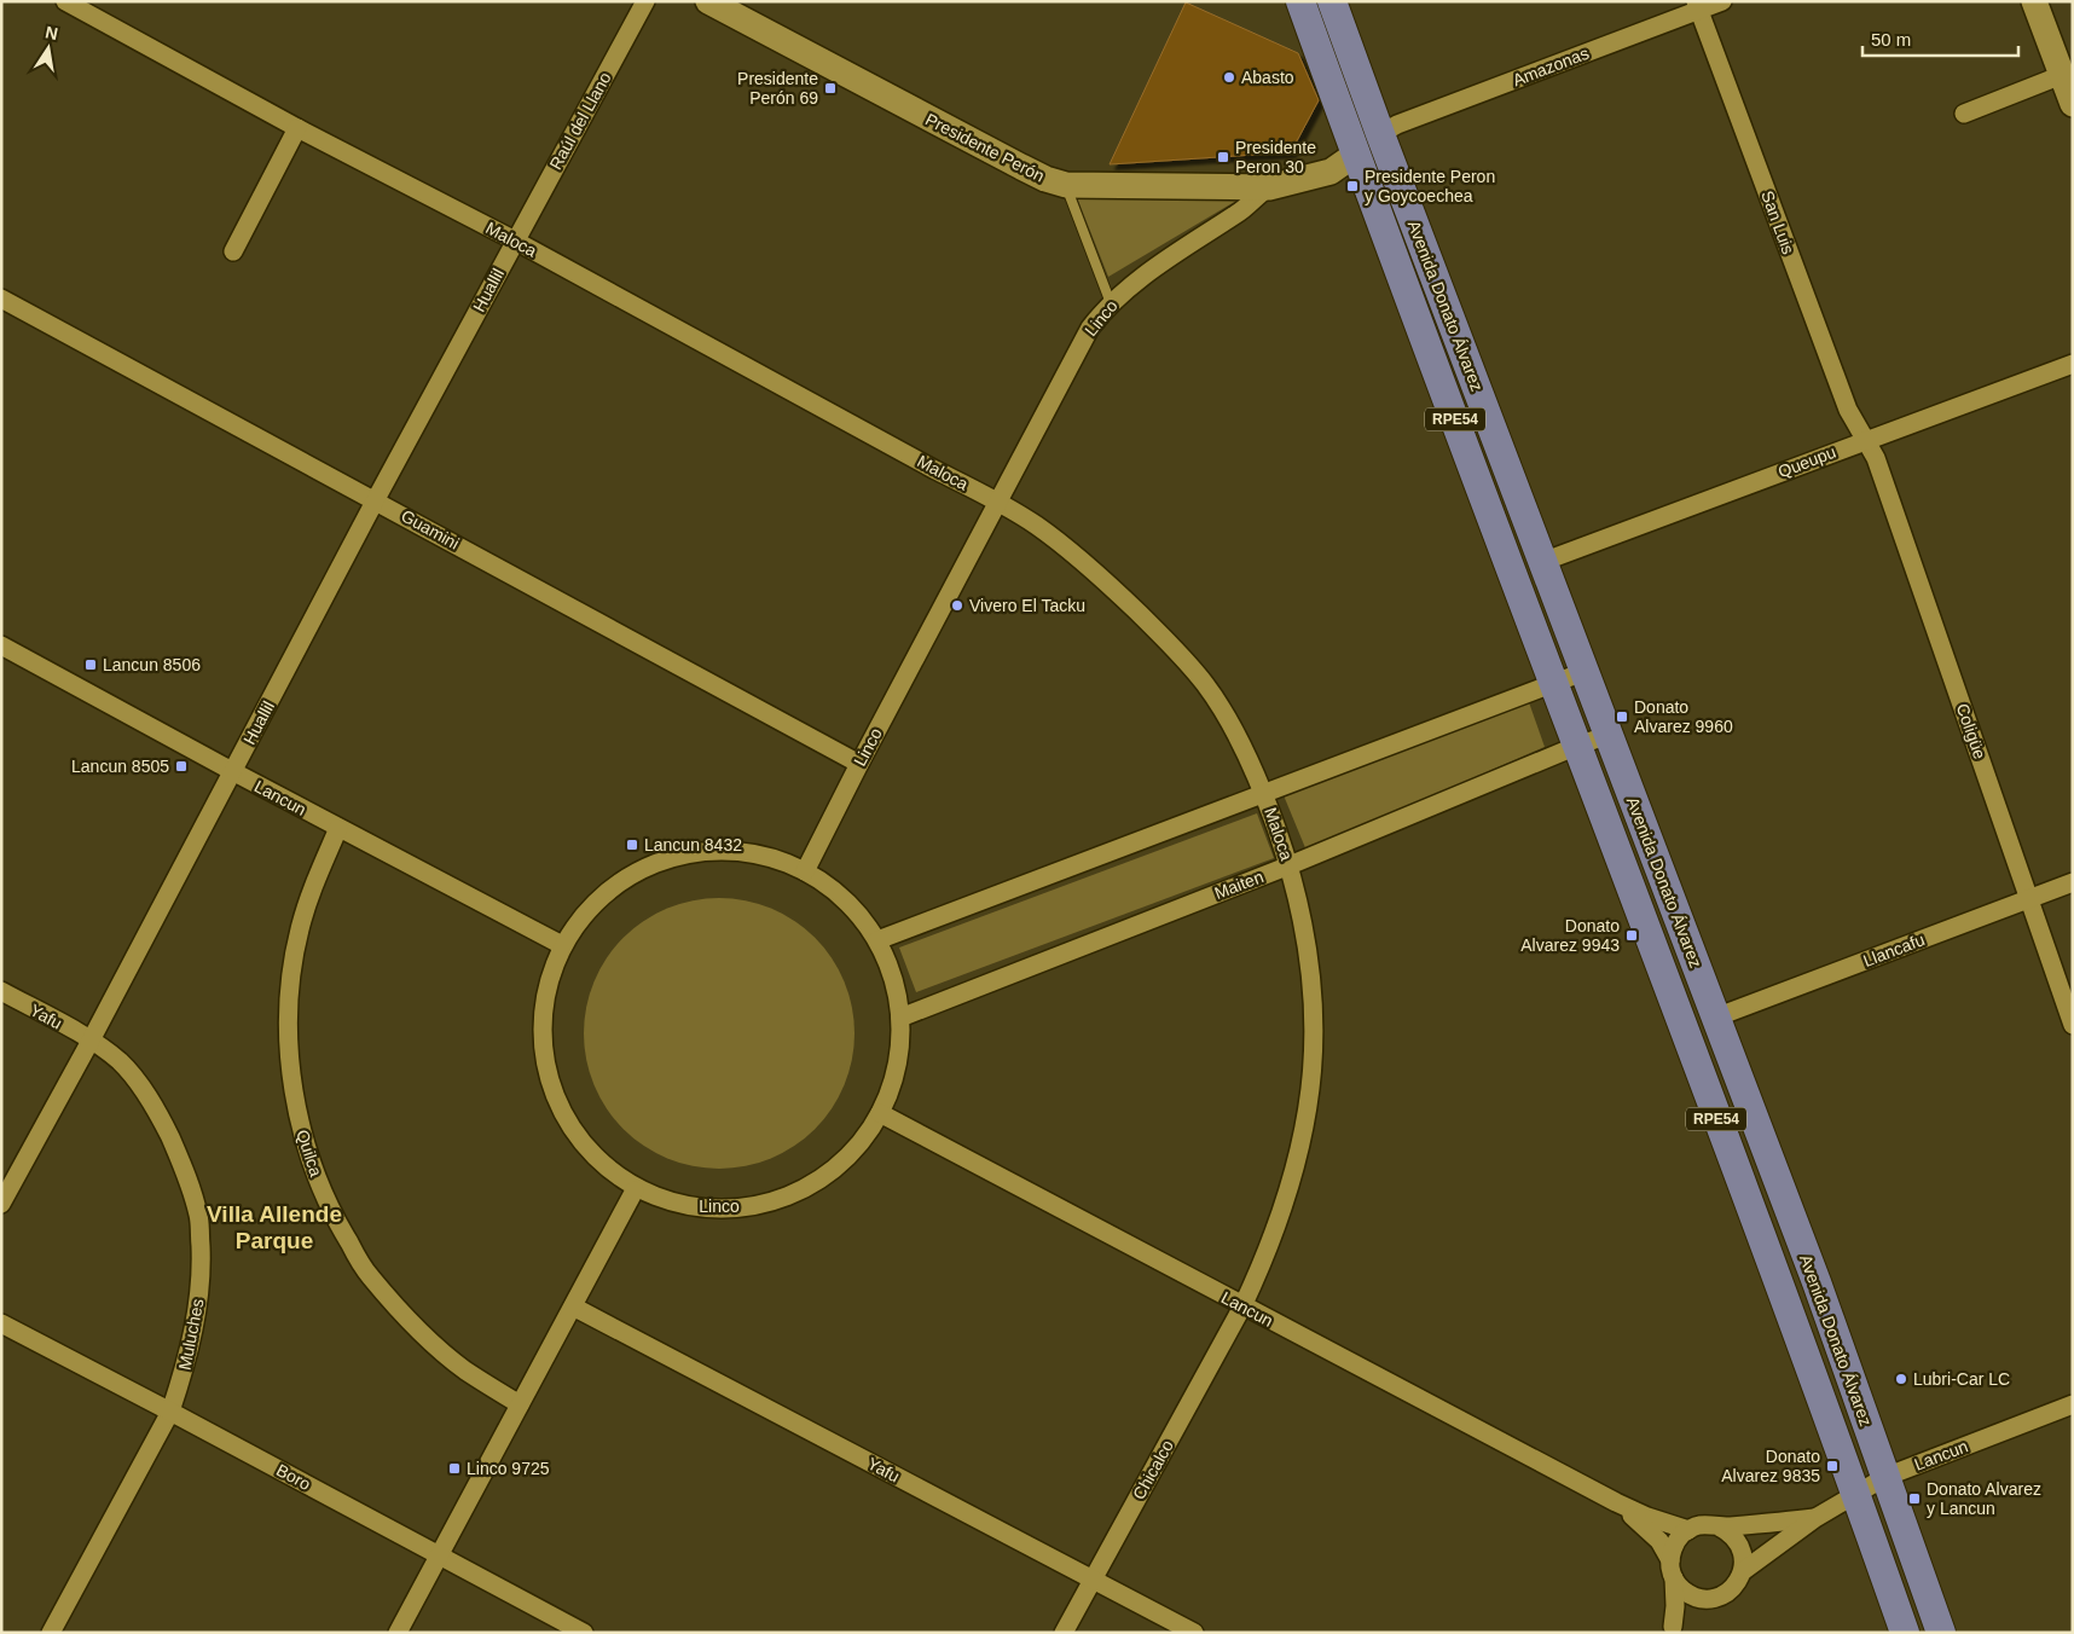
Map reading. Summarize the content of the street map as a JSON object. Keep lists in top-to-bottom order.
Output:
{
  "streets": {
    "main road": ["Presidente Perón", "Avenida Donato Álvarez", "RPE54"],
    "street": [
      "Amazonas",
      "Raúl del Llano",
      "San Luis",
      "Maloca",
      "Huallil",
      "Linco",
      "Queupu",
      "Guamini",
      "Coligüe",
      "Lancun",
      "Maiten",
      "Llancafu",
      "Yafu",
      "Quilca",
      "Muluches",
      "Chicalco",
      "Boro"
    ]
  },
  "crossings": [
    ["Amazonas", "San Luis"],
    ["Amazonas", "Avenida Donato Álvarez"],
    ["Amazonas", "RPE54"],
    ["Raúl del Llano", "Maloca"],
    ["Raúl del Llano", "Huallil"],
    ["Presidente Perón", "Avenida Donato Álvarez"],
    ["Presidente Perón", "Linco"],
    ["Presidente Perón", "RPE54"],
    ["San Luis", "Queupu"],
    ["San Luis", "Coligüe"],
    ["Maloca", "Huallil"],
    ["Maloca", "Linco"],
    ["Maloca", "Lancun"],
    ["Maloca", "Maiten"],
    ["Maloca", "Chicalco"],
    ["Huallil", "Guamini"],
    ["Huallil", "Lancun"],
    ["Huallil", "Yafu"],
    ["Huallil", "Muluches"],
    ["Avenida Donato Álvarez", "RPE54"],
    ["Avenida Donato Álvarez", "Queupu"],
    ["Avenida Donato Álvarez", "Lancun"],
    ["Avenida Donato Álvarez", "Maiten"],
    ["Avenida Donato Álvarez", "Llancafu"],
    ["Linco", "Guamini"],
    ["Linco", "Lancun"],
    ["Linco", "Maiten"],
    ["Queupu", "Coligüe"],
    ["Coligüe", "Llancafu"],
    ["Lancun", "Quilca"],
    ["Lancun", "Chicalco"],
    ["Yafu", "Muluches"],
    ["Yafu", "Chicalco"],
    ["Muluches", "Boro"]
  ],
  "districts": ["Villa Allende Parque"],
  "places": {
    "other": ["Abasto", "Vivero El Tacku", "Lubri-Car LC"],
    "transit": [
      "Presidente Perón 69",
      "Presidente Peron 30",
      "Presidente Peron y Goycoechea",
      "Lancun 8506",
      "Donato Alvarez 9960",
      "Lancun 8505",
      "Lancun 8432",
      "Donato Alvarez 9943",
      "Donato Alvarez 9835",
      "Linco 9725",
      "Donato Alvarez y Lancun"
    ]
  },
  "scale_bar": "50 m",
  "north": "top"
}
